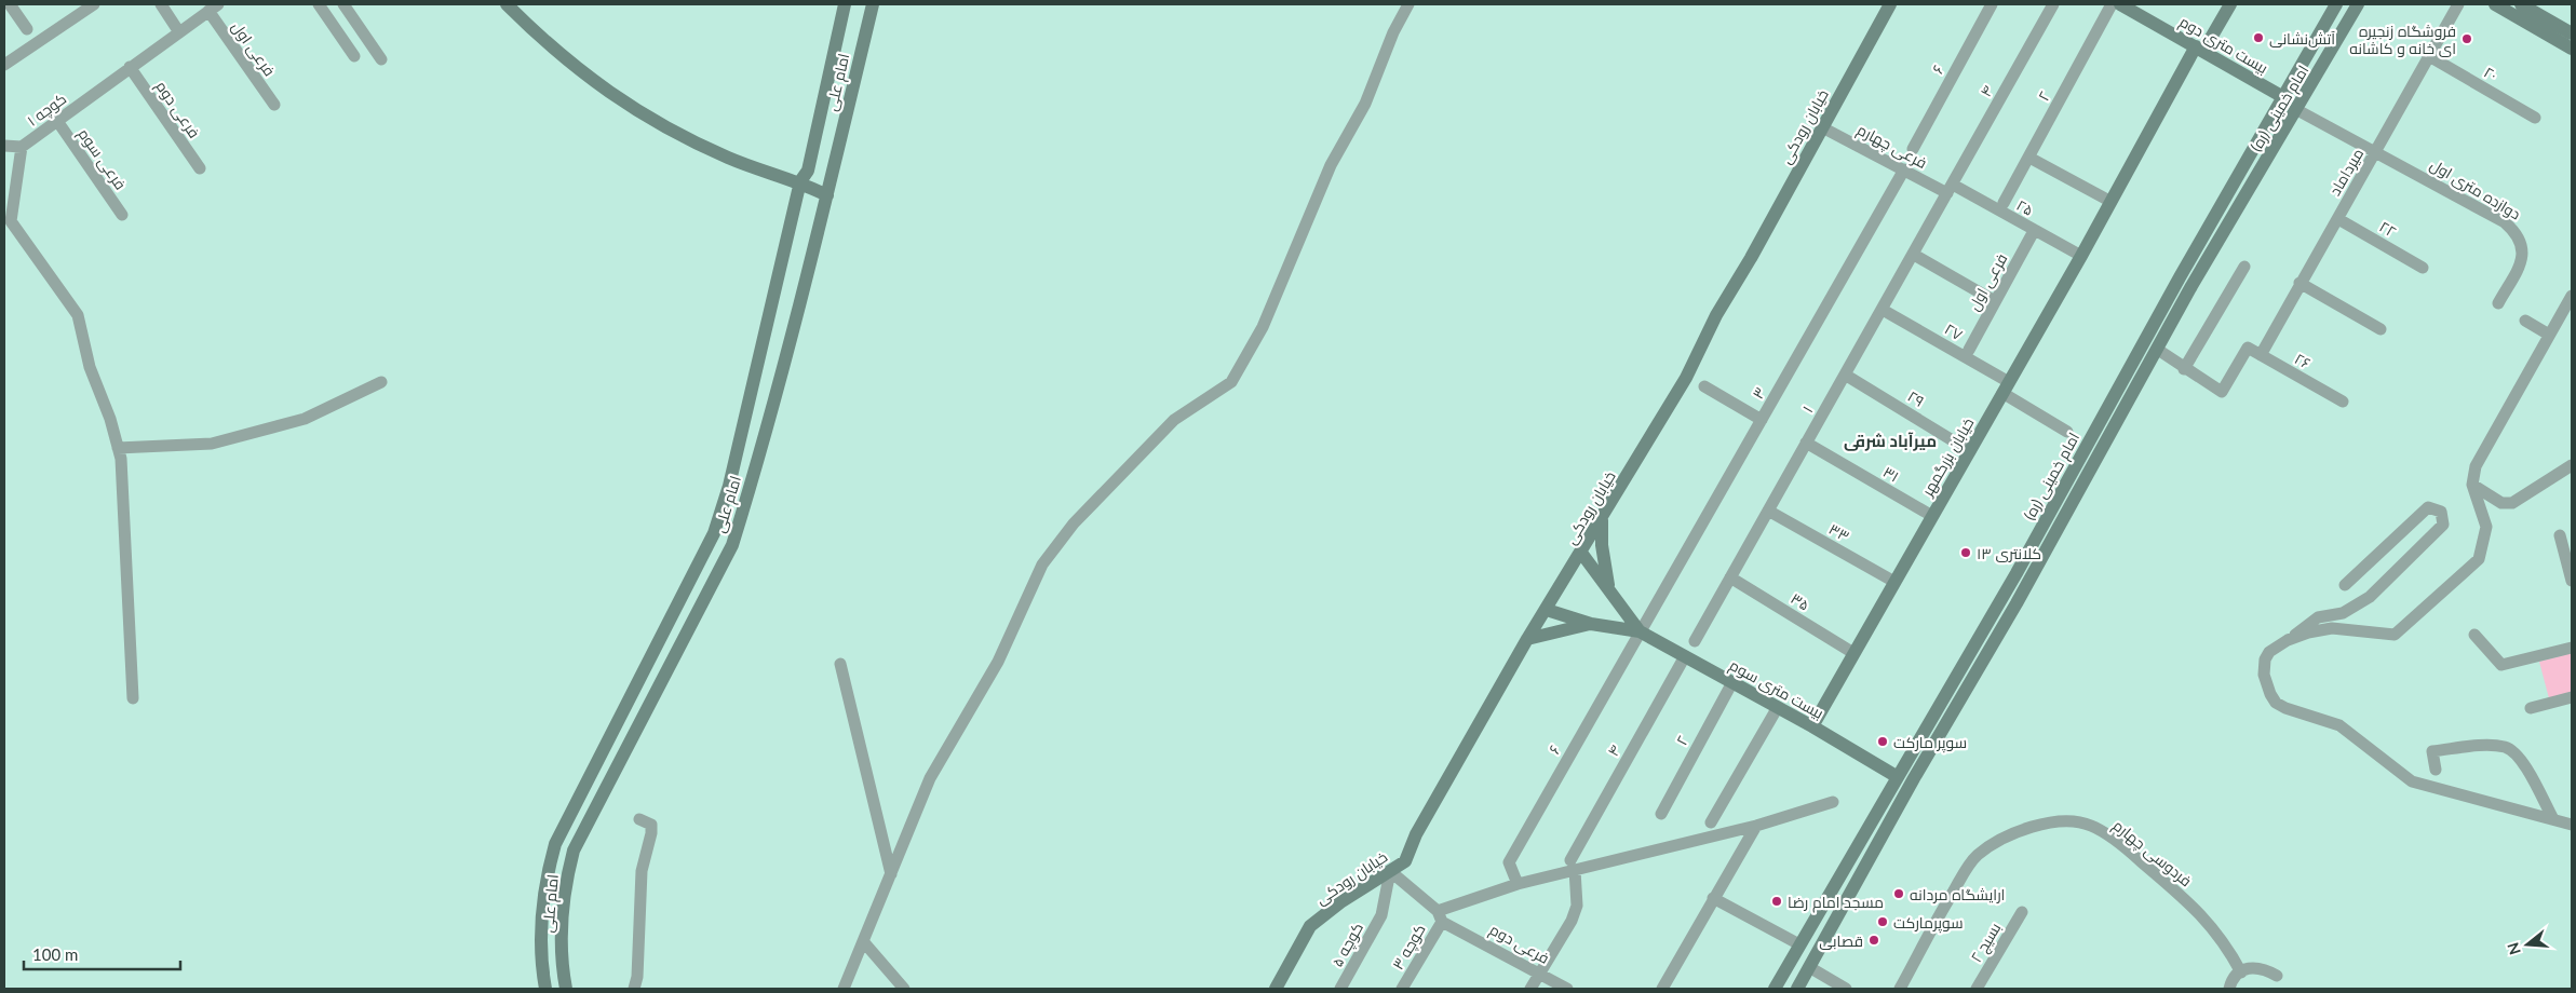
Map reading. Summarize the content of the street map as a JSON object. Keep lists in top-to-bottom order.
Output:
{
  "streets": {
    "main road": [
      "بیست متری دوم",
      "امام علی",
      "امام خمینی (ره)",
      "خیابان رودکی",
      "خیابان بزرگمهر",
      "بیست متری سوم"
    ],
    "street": [
      "فرعی اول",
      "۶",
      "۲۰",
      "۴",
      "۲",
      "کوچه ۱",
      "فرعی دوم",
      "فرعی چهارم",
      "فرعی سوم",
      "میرداماد",
      "دوازده متری اول",
      "۲۵",
      "۲۲",
      "۲۷",
      "۲۶",
      "۳",
      "۲۹",
      "۱",
      "۳۱",
      "۳۳",
      "۳۵",
      "فردوسی چهارم",
      "بسیج ۲",
      "کوچه ۵",
      "کوچه ۳"
    ]
  },
  "crossings": [
    ["بیست متری دوم", "امام خمینی (ره)"],
    ["بیست متری دوم", "خیابان بزرگمهر"],
    ["فرعی اول", "کوچه ۱"],
    ["فرعی اول", "۲۵"],
    ["۶", "۳"],
    ["۶", "بیست متری سوم"],
    ["۲۰", "میرداماد"],
    ["۴", "فرعی چهارم"],
    ["۴", "۲۵"],
    ["۴", "۱"],
    ["۴", "بیست متری سوم"],
    ["۲", "بیست متری سوم"],
    ["امام خمینی (ره)", "دوازده متری اول"],
    ["امام خمینی (ره)", "بیست متری سوم"],
    ["کوچه ۱", "فرعی دوم"],
    ["کوچه ۱", "فرعی سوم"],
    ["فرعی دوم", "خیابان رودکی"],
    ["فرعی دوم", "کوچه ۵"],
    ["فرعی دوم", "کوچه ۳"],
    ["خیابان رودکی", "فرعی چهارم"],
    ["خیابان رودکی", "بیست متری سوم"],
    ["خیابان رودکی", "کوچه ۵"],
    ["فرعی چهارم", "۲۵"],
    ["فرعی چهارم", "۳"],
    ["فرعی چهارم", "۱"],
    ["میرداماد", "دوازده متری اول"],
    ["میرداماد", "۲۲"],
    ["میرداماد", "۲۶"],
    ["۲۵", "۱"],
    ["۲۵", "خیابان بزرگمهر"],
    ["۲۷", "۱"],
    ["۲۷", "خیابان بزرگمهر"],
    ["۳", "بیست متری سوم"],
    ["۲۹", "۱"],
    ["۲۹", "خیابان بزرگمهر"],
    ["۱", "۳۱"],
    ["۱", "۳۳"],
    ["۱", "۳۵"],
    ["خیابان بزرگمهر", "۳۱"],
    ["خیابان بزرگمهر", "۳۳"],
    ["خیابان بزرگمهر", "۳۵"],
    ["خیابان بزرگمهر", "بیست متری سوم"]
  ],
  "districts": ["میرآباد شرقی"],
  "places": [
    "آتش‌نشانی",
    "فروشگاه زنجیره ای خانه و کاشانه",
    "کلانتری ۱۳",
    "سوپر مارکت",
    "ارایشگاه مردانه",
    "مسجد امام رضا",
    "سوپرمارکت",
    "قصابی"
  ],
  "scale_bar": "100 m",
  "north": "left"
}
